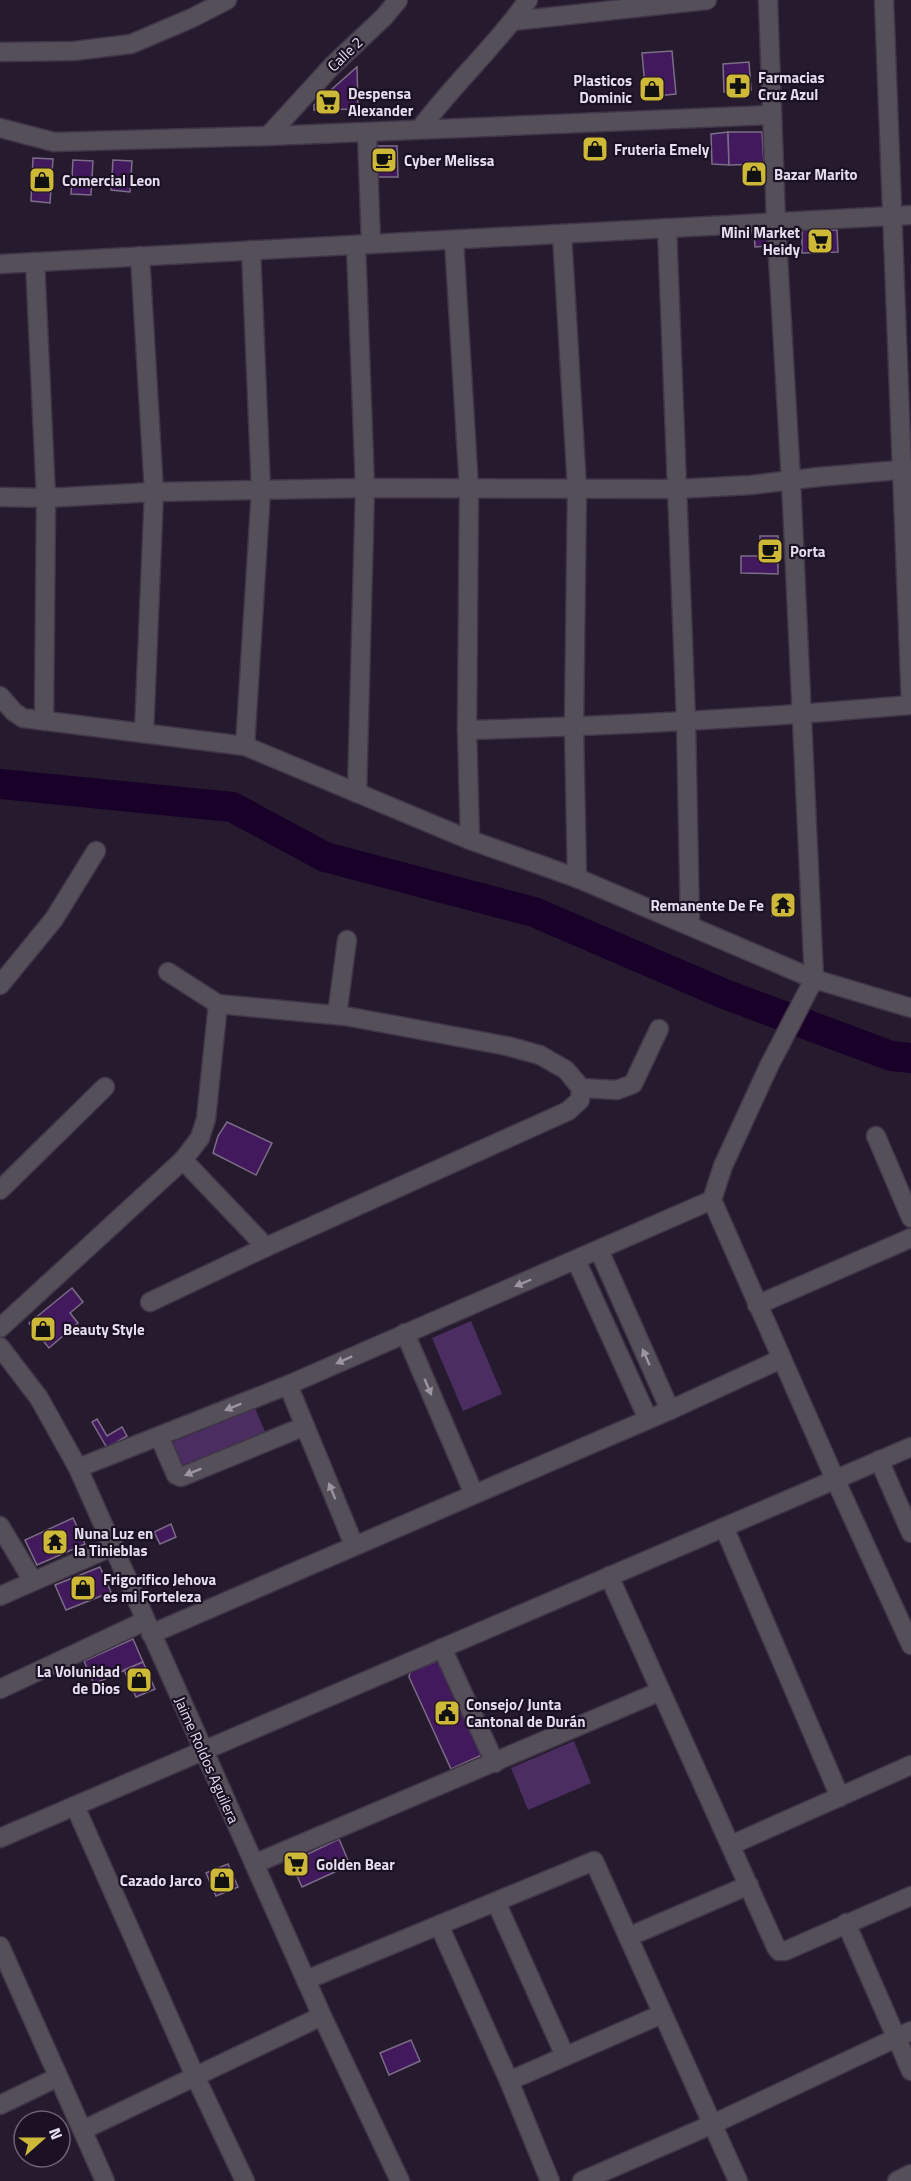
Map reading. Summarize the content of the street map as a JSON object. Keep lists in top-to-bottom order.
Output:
{
  "streets": {
    "street": ["Calle 2", "Jaime Roldos Aguilera"]
  },
  "places": {
    "pharmacy": ["Farmacias Cruz Azul"],
    "shop": [
      "Plasticos Dominic",
      "Fruteria Emely",
      "Bazar Marito",
      "Comercial Leon",
      "Beauty Style",
      "Frigorifico Jehova es mi Forteleza",
      "La Volunidad de Dios",
      "Cazado Jarco"
    ],
    "supermarket": ["Despensa Alexander", "Mini Market Heidy", "Golden Bear"],
    "cafe": ["Cyber Melissa", "Porta"],
    "temple": ["Remanente De Fe", "Nuna Luz en la Tinieblas"],
    "public building": ["Consejo/ Junta Cantonal de Durán"]
  },
  "north": "right"
}
